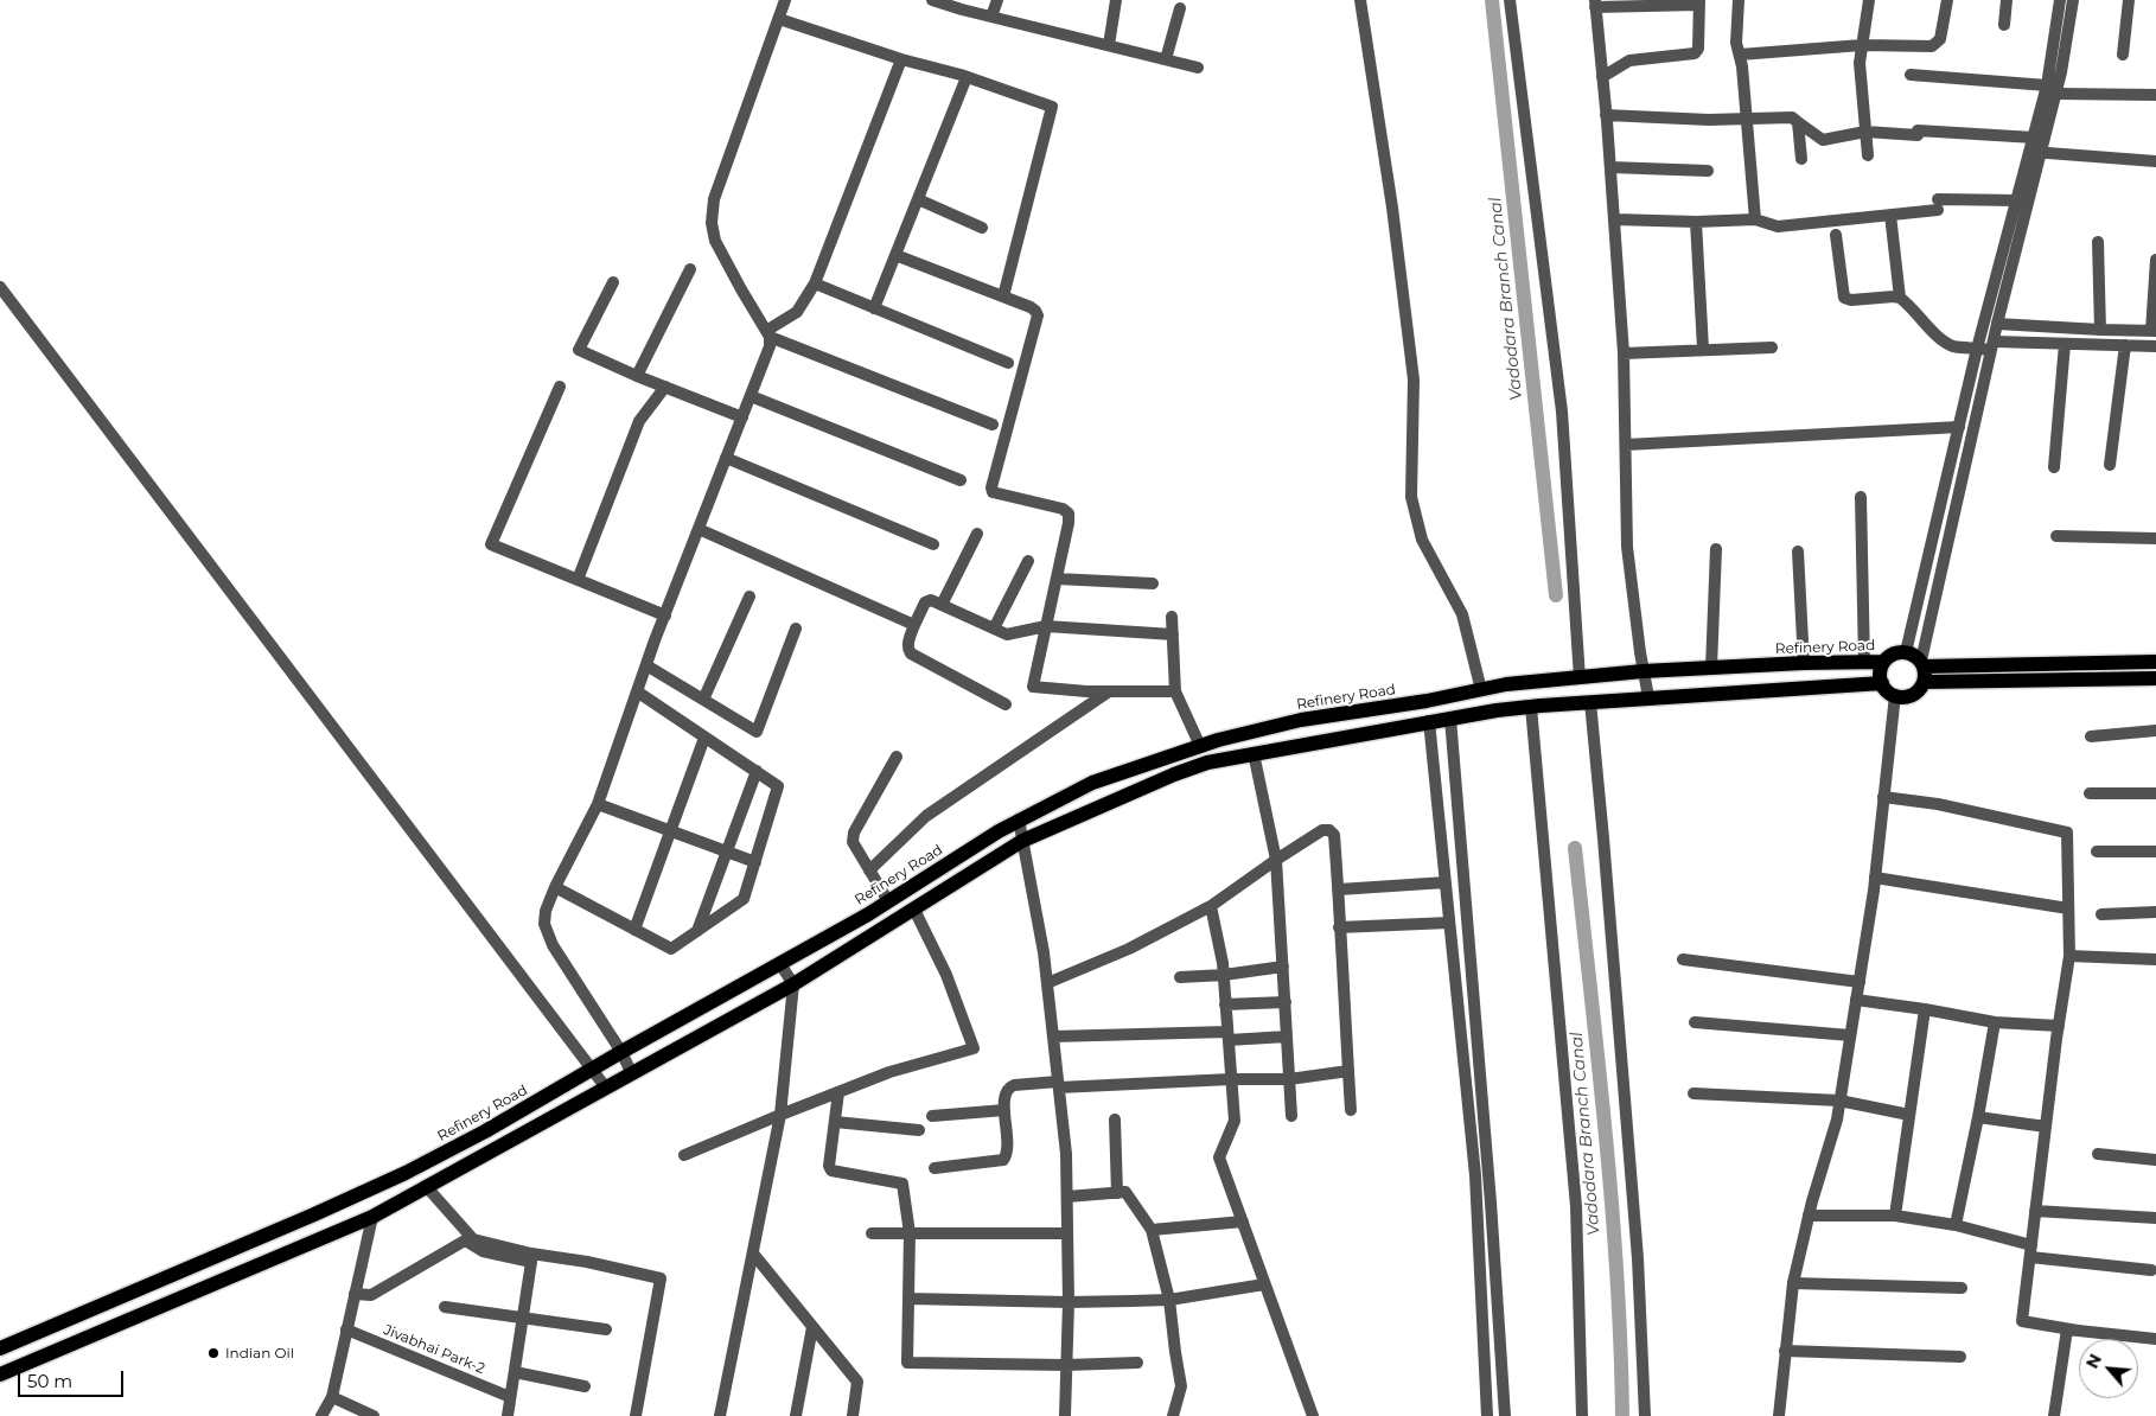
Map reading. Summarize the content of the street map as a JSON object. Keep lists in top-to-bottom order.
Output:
{
  "streets": {
    "main road": ["Refinery Road"],
    "street": ["Jivabhai Park-2"]
  },
  "water": ["Vadodara Branch Canal"],
  "places": ["Indian Oil"],
  "scale_bar": "50 m",
  "north": "top left"
}
